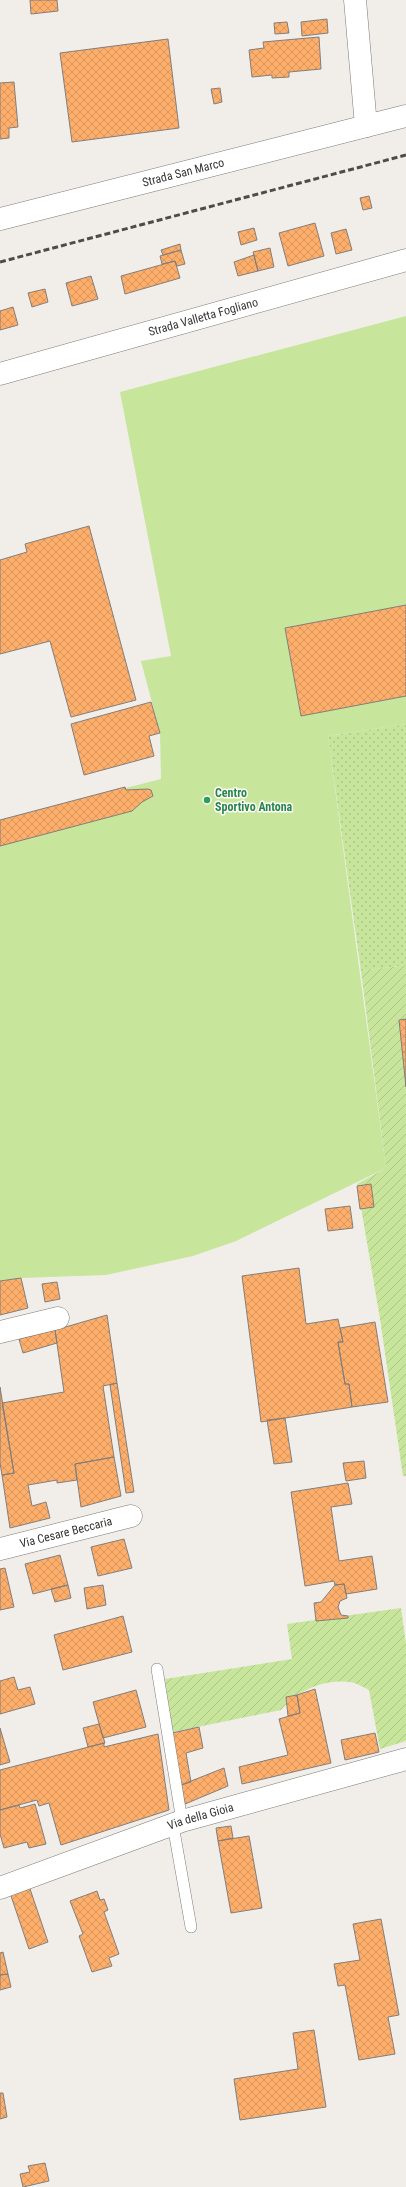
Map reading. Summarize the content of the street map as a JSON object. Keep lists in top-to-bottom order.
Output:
{
  "streets": {
    "street": [
      "Strada San Marco",
      "Strada Valletta Fogliano",
      "Via Cesare Beccaria",
      "Via della Gioia"
    ]
  },
  "places": ["Centro Sportivo Antona"]
}
